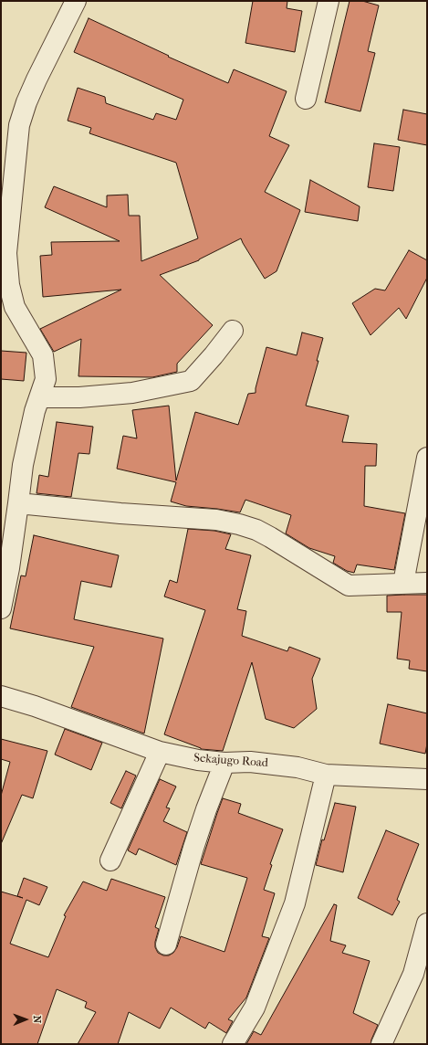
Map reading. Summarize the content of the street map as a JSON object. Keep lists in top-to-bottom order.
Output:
{
  "streets": {
    "street": ["Sekajugo Road"]
  },
  "north": "right"
}
